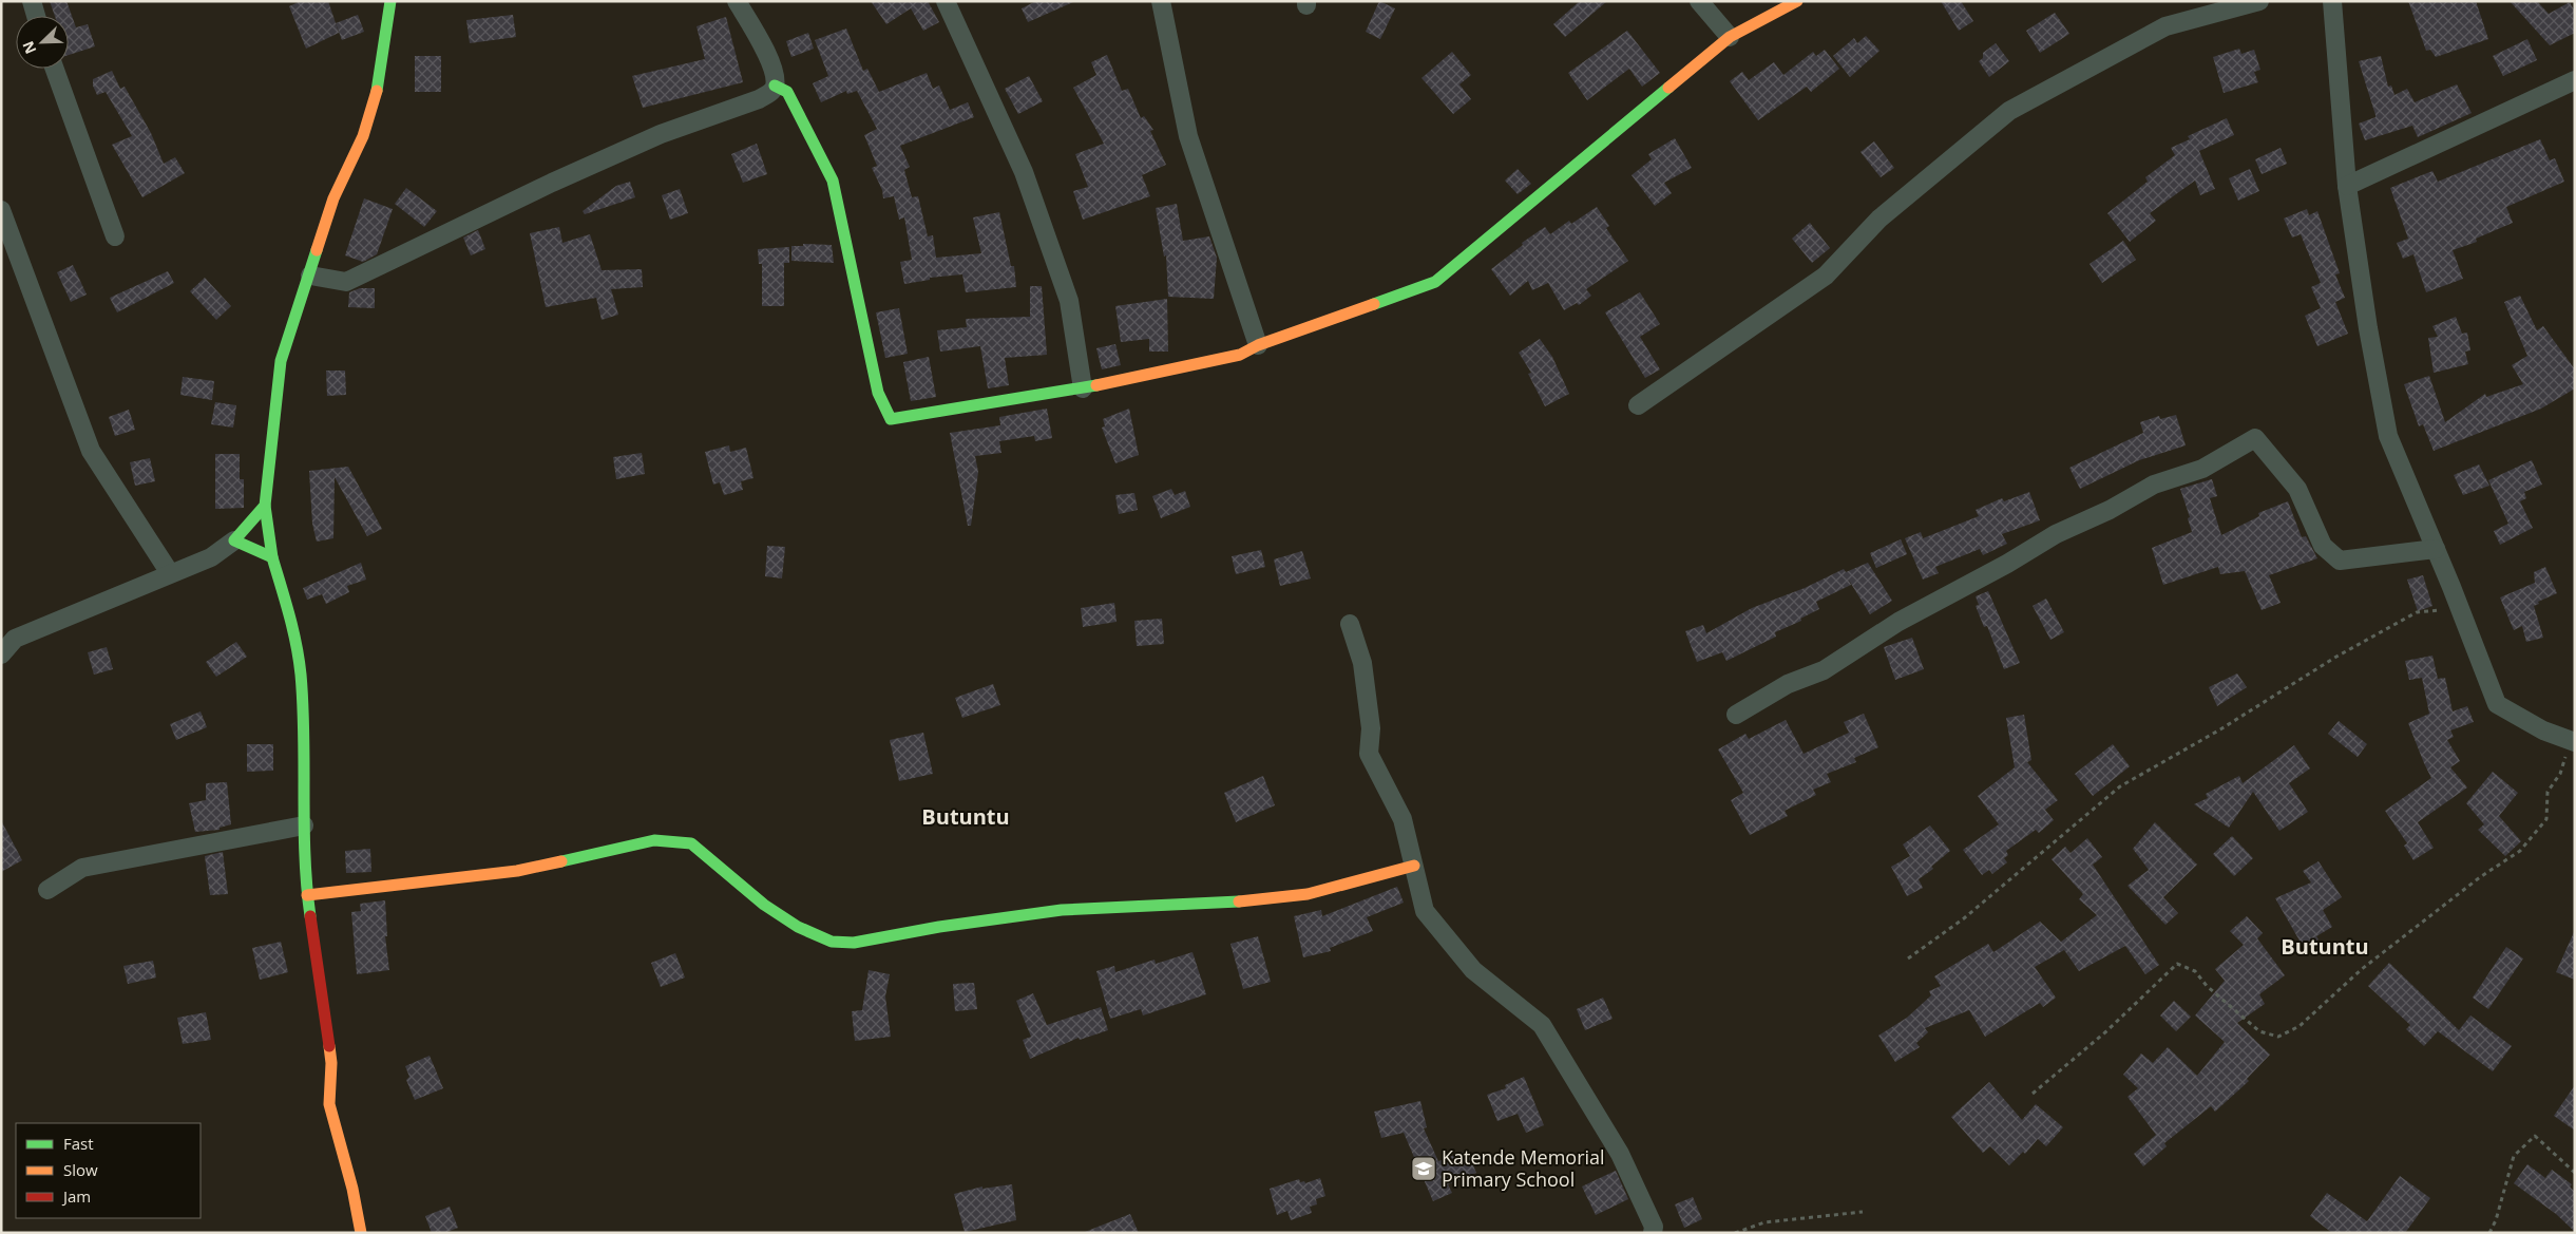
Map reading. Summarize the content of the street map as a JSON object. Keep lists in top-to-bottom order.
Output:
{
  "districts": ["Butuntu", "Butuntu"],
  "places": {
    "school or university": ["Katende Memorial Primary School"]
  },
  "legend": ["Fast", "Slow", "Jam"],
  "north": "bottom left"
}
